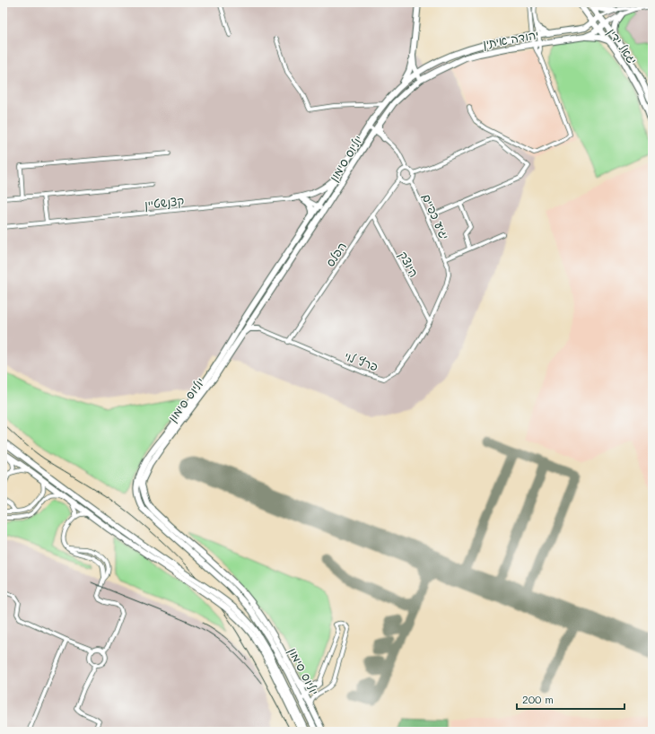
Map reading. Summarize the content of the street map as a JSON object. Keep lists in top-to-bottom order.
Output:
{
  "streets": {
    "street": [
      "יהודה איתין",
      "יגאל ידין",
      "יוליוס סימון",
      "קצנשטיין",
      "יגיע כפיים",
      "הפלס",
      "היוצק",
      "פרץ לוי"
    ]
  },
  "crossings": [
    ["יהודה איתין", "יגאל ידין"],
    ["יהודה איתין", "יוליוס סימון"],
    ["יוליוס סימון", "קצנשטיין"],
    ["יוליוס סימון", "פרץ לוי"],
    ["יגיע כפיים", "הפלס"],
    ["יגיע כפיים", "פרץ לוי"],
    ["הפלס", "היוצק"],
    ["הפלס", "פרץ לוי"],
    ["היוצק", "פרץ לוי"]
  ],
  "scale_bar": "200 m"
}
